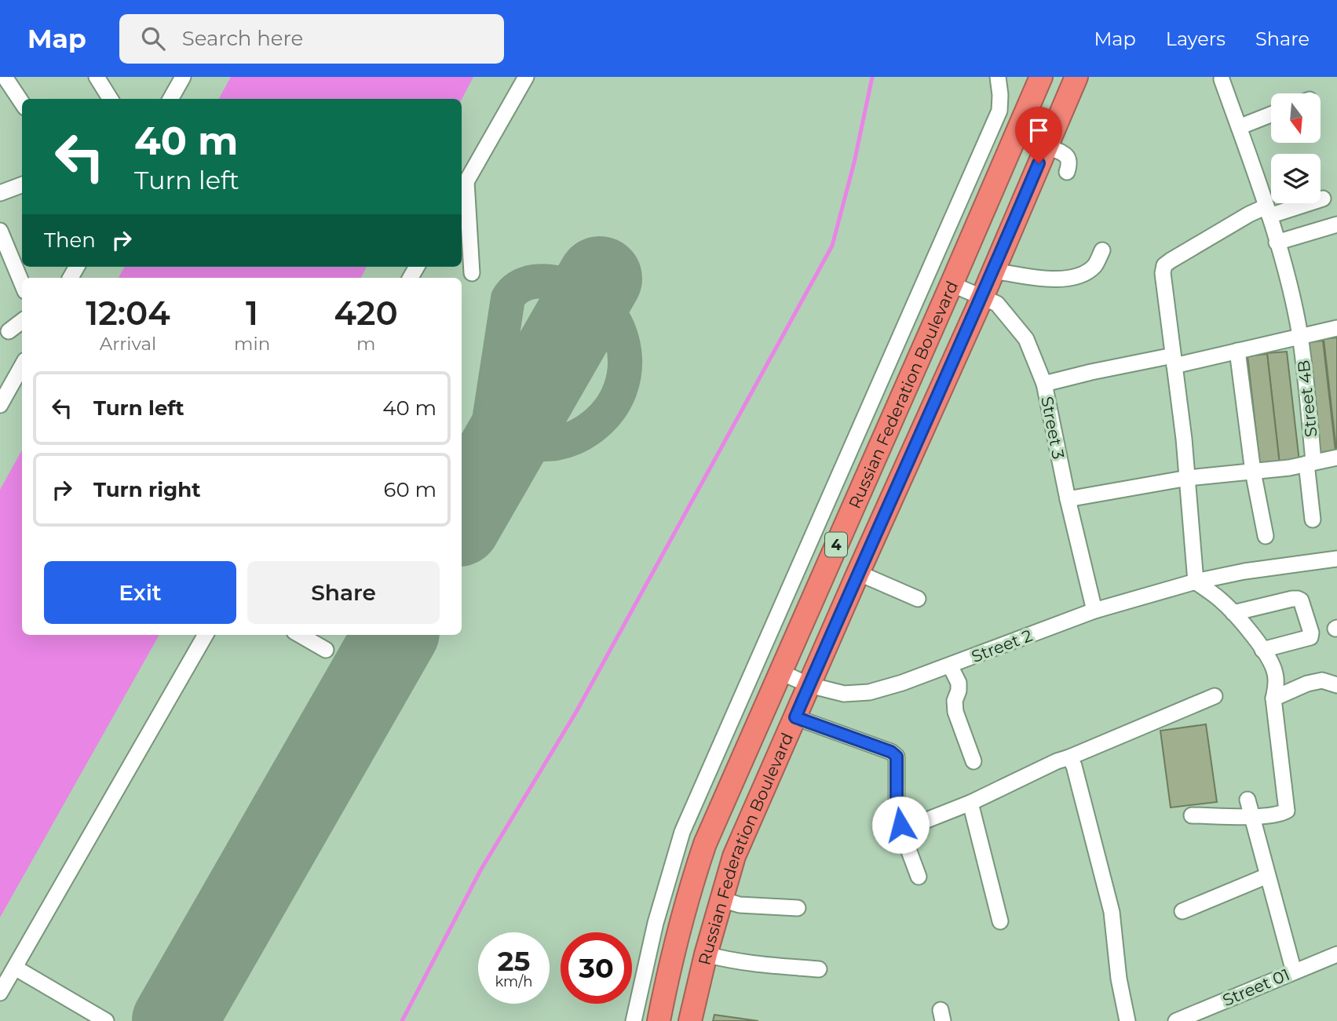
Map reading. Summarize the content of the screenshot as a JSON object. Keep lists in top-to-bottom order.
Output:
{
  "streets": {
    "highway": ["Russian Federation Boulevard", "4"],
    "street": [
      "Street 4B",
      "Street 3",
      "Street 2",
      "Street 01"
    ]
  },
  "crossings": [
    ["Russian Federation Boulevard", "Street 3"],
    ["Russian Federation Boulevard", "Street 2"],
    ["Street 3", "Street 2"]
  ],
  "north": "bottom",
  "page": {
    "header": "Map",
    "search": "Search here",
    "nav": ["Map", "Layers", "Share"],
    "turn": ["40 m", "Turn left"],
    "then": "Then",
    "eta": [
      "12:04",
      "Arrival",
      "1",
      "min",
      "420",
      "m"
    ],
    "list": [
      {
        "name": "Turn left",
        "value": "40 m"
      },
      {
        "name": "Turn right",
        "value": "60 m"
      }
    ],
    "buttons": ["Exit", "Share"],
    "speed": "25 km/h",
    "limit": "30"
  }
}
